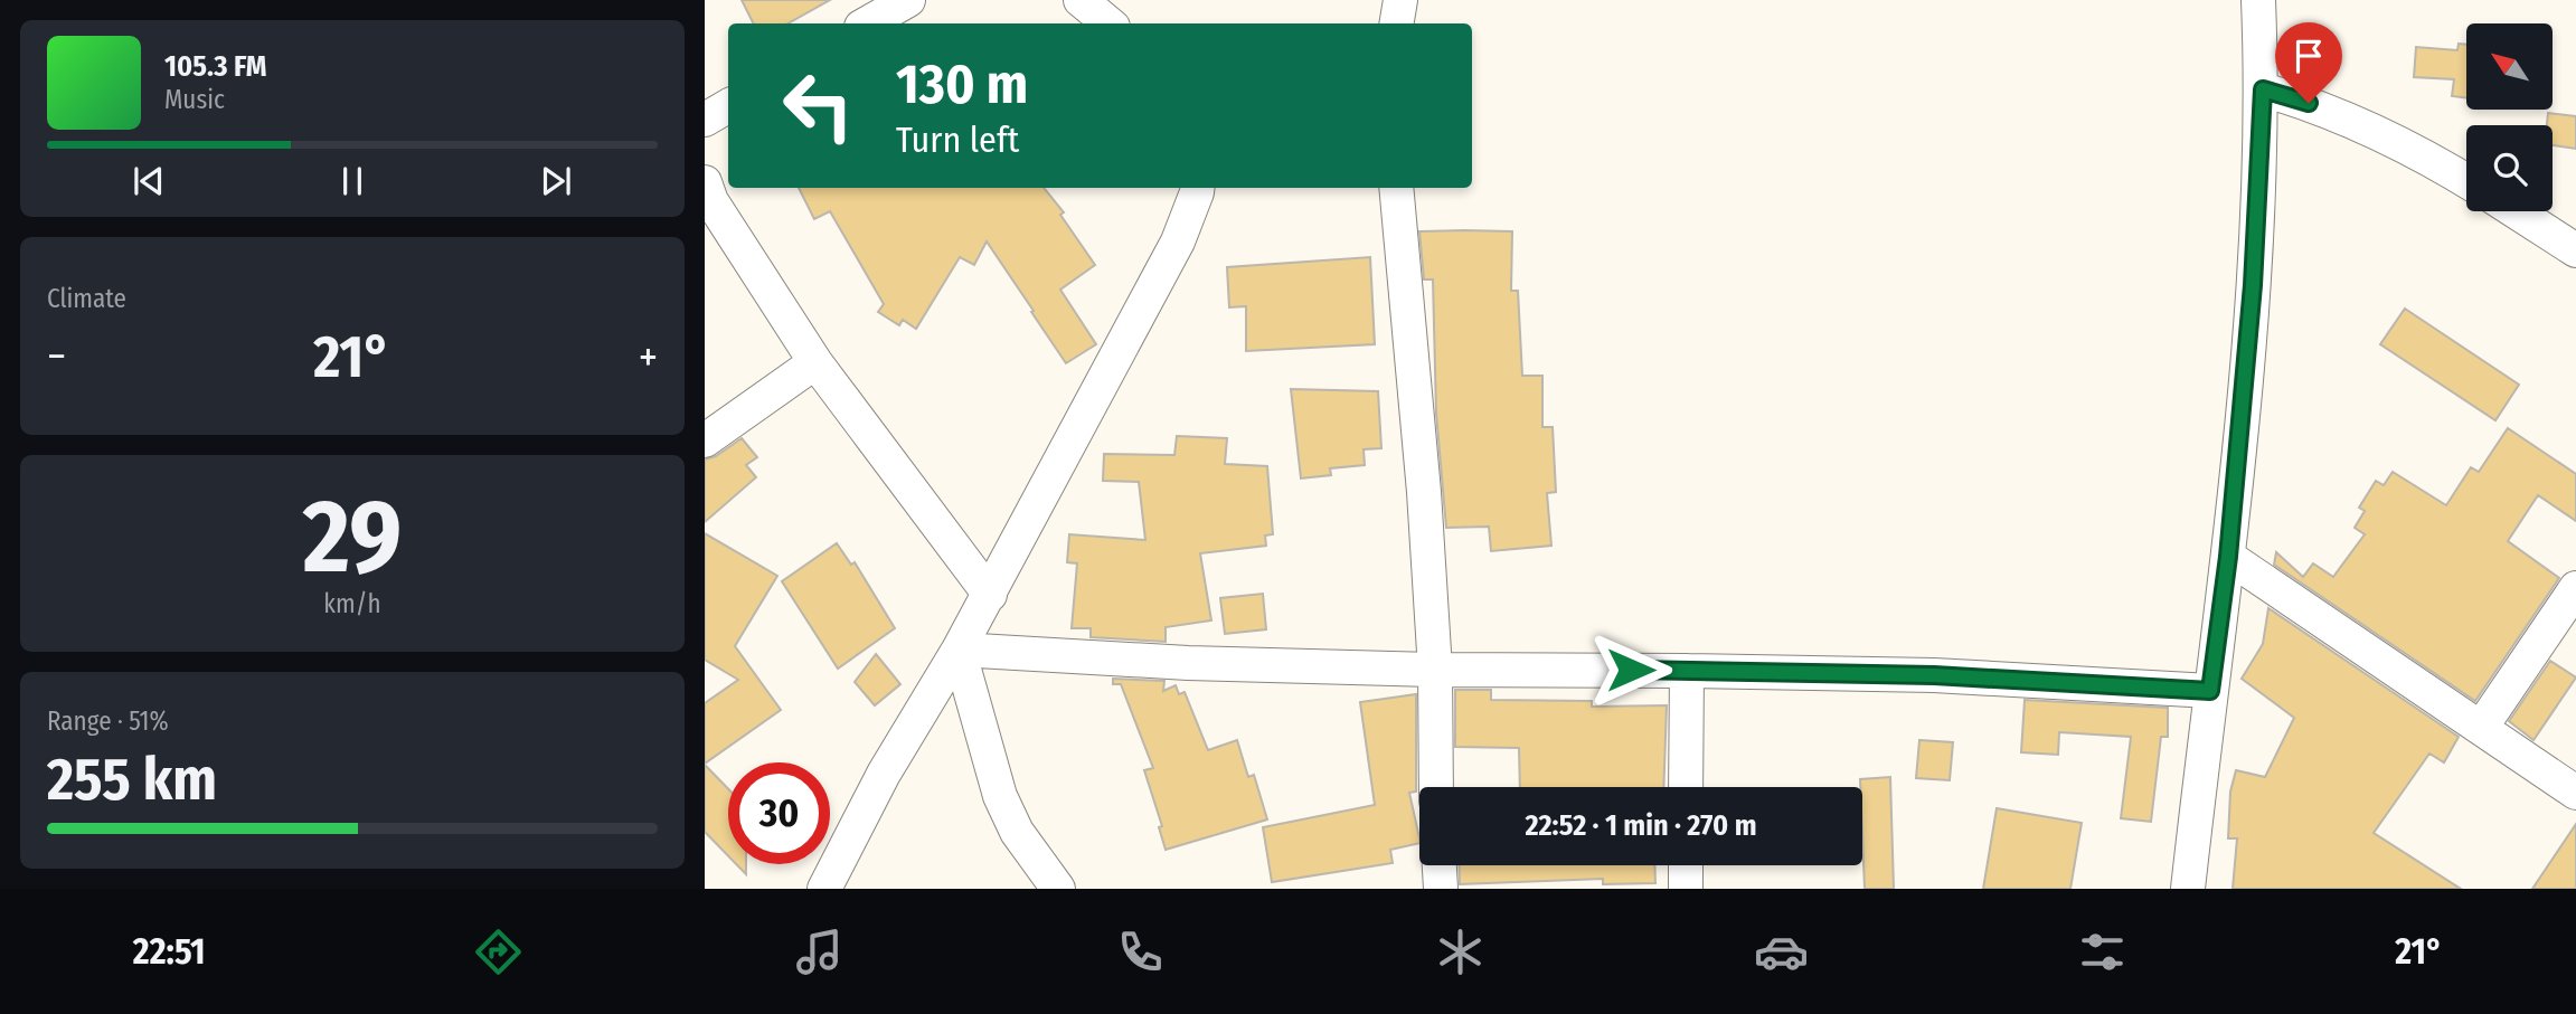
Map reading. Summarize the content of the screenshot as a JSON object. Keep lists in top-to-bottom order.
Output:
{
  "north": "top left",
  "page": {
    "turn": ["130 m", "Turn left"],
    "song": ["105.3 FM", "Music"],
    "tile": [
      "Climate",
      ["29", "km/h"],
      ["Range · 51%", "255 km"]
    ],
    "heat": ["−", "21°", "+"],
    "limit": "30",
    "trip": "22:52 · 1 min · 270 m",
    "tabs": ["22:51", "21°"]
  }
}
